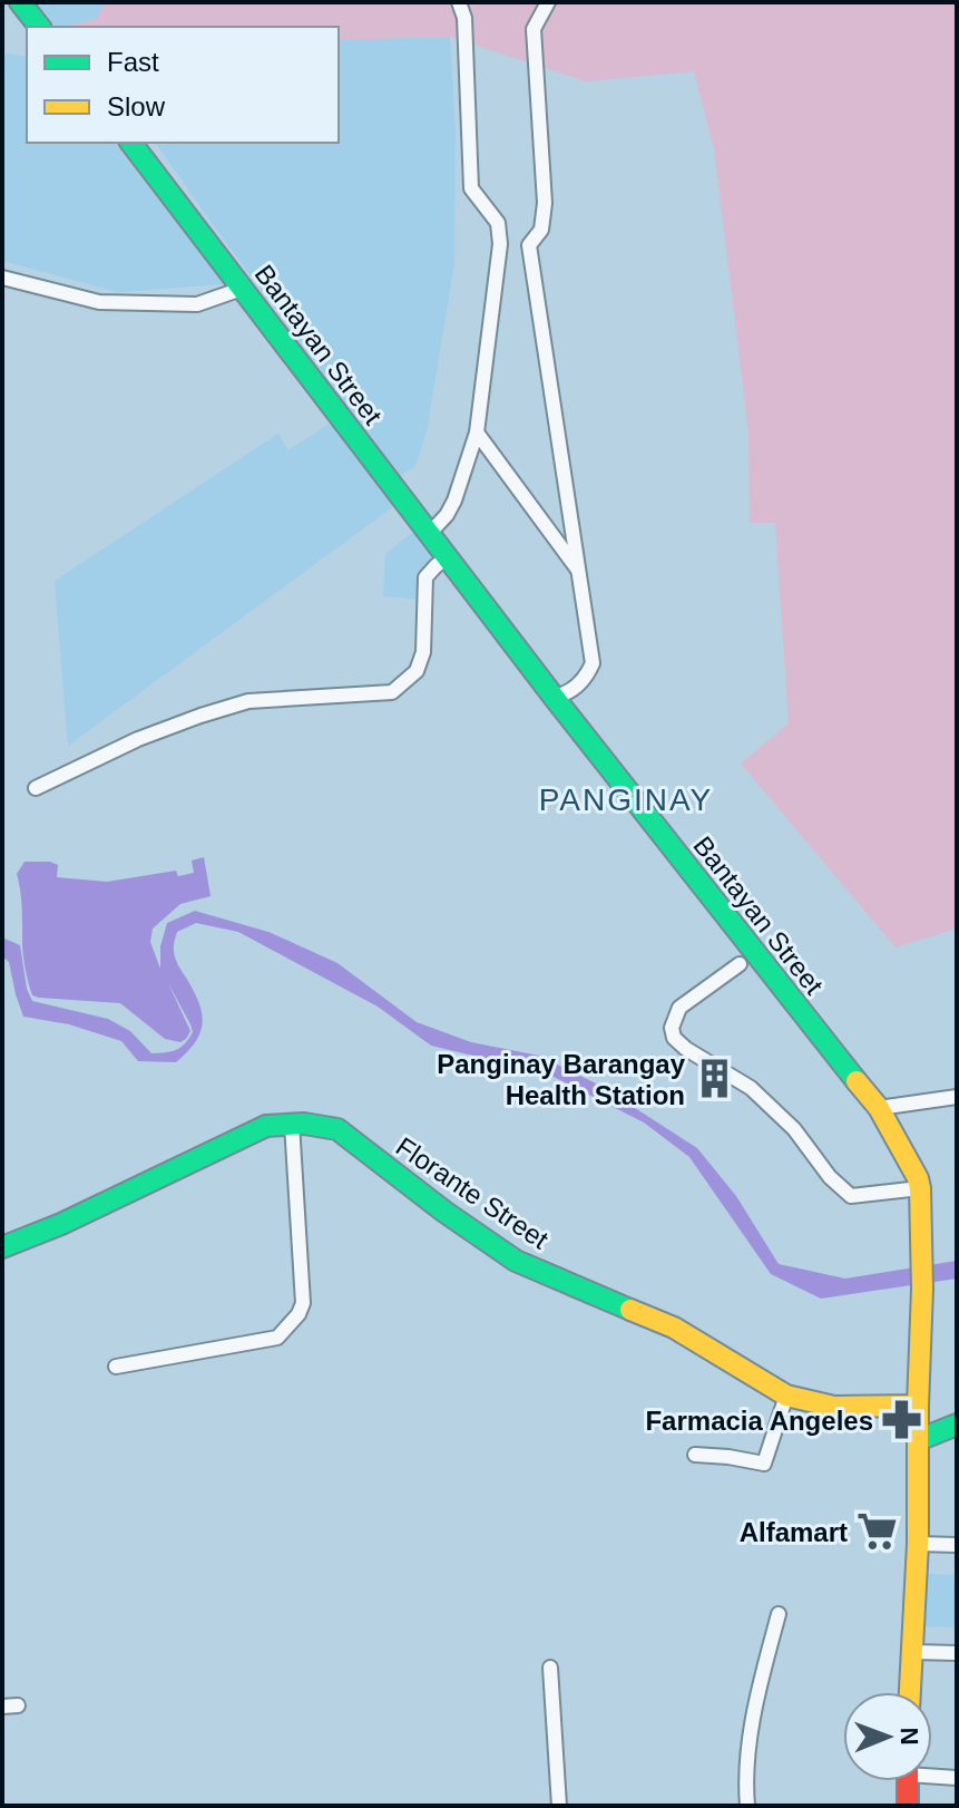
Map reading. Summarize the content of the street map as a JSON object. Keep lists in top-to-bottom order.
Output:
{
  "streets": {
    "main road": ["Bantayan Street", "Florante Street"]
  },
  "crossings": [
    ["Bantayan Street", "Florante Street"]
  ],
  "districts": ["PANGINAY"],
  "places": {
    "building": ["Panginay Barangay Health Station"],
    "pharmacy": ["Farmacia Angeles"],
    "supermarket": ["Alfamart"]
  },
  "legend": ["Fast", "Slow"],
  "north": "right"
}
